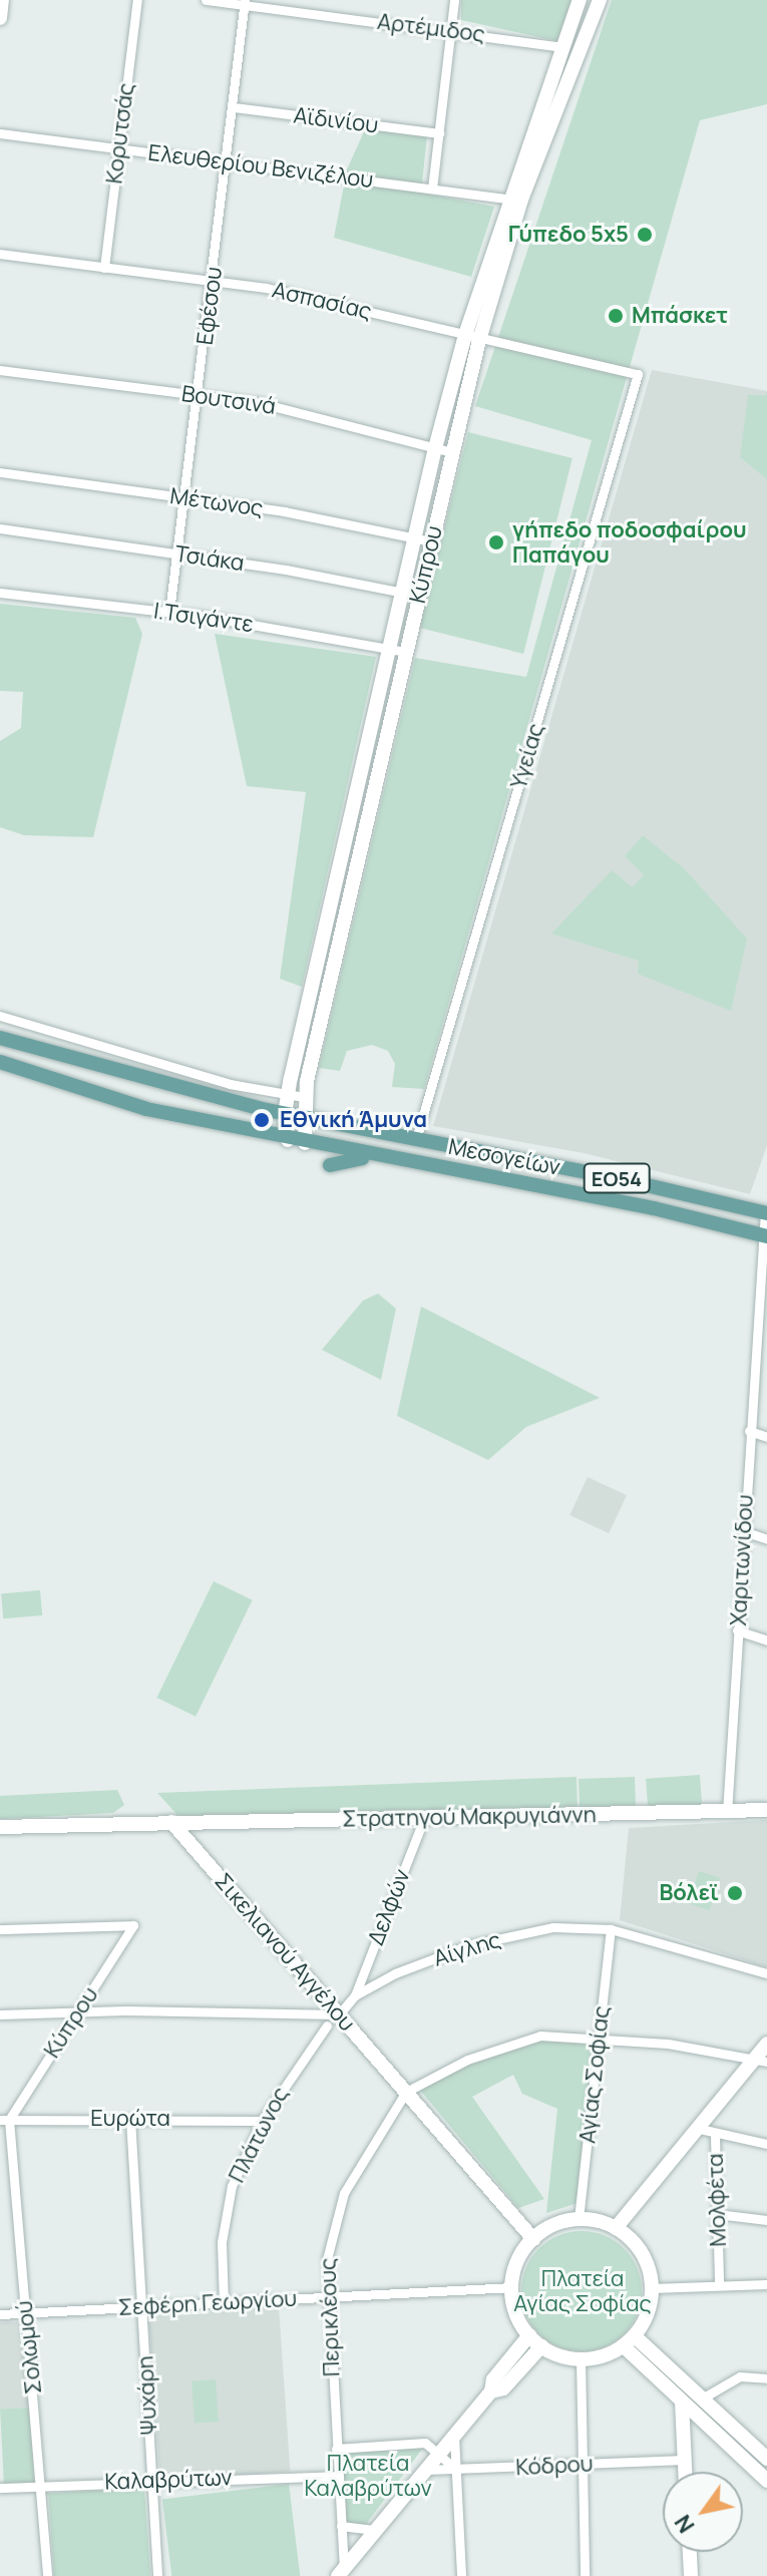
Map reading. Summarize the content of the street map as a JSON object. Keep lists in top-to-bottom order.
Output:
{
  "streets": {
    "main road": ["Μεσογείων", "ΕΟ54"],
    "street": [
      "Αρτέμιδος",
      "Αϊδινίου",
      "Κορυτσάς",
      "Ελευθερίου Βενιζέλου",
      "Ασπασίας",
      "Εφέσου",
      "Βουτσινά",
      "Μέτωνος",
      "Τσιάκα",
      "Κύπρου",
      "Ι.Τσιγάντε",
      "Υγείας",
      "Χαριτωνίδου",
      "Στρατηγού Μακρυγιάννη",
      "Δελφών",
      "Αίγλης",
      "Σικελιανού Αγγέλου",
      "Αγίας Σοφίας",
      "Ευρώτα",
      "Πλάτωνος",
      "Μολφέτα",
      "Σεφέρη Γεωργίου",
      "Περικλέους",
      "Σολωμού",
      "Ψυχάρη",
      "Κόδρου",
      "Καλαβρύτων"
    ]
  },
  "crossings": [
    ["Αρτέμιδος", "Εφέσου"],
    ["Αρτέμιδος", "Κύπρου"],
    ["Αϊδινίου", "Εφέσου"],
    ["Κορυτσάς", "Ελευθερίου Βενιζέλου"],
    ["Κορυτσάς", "Ασπασίας"],
    ["Ελευθερίου Βενιζέλου", "Εφέσου"],
    ["Ελευθερίου Βενιζέλου", "Κύπρου"],
    ["Ασπασίας", "Εφέσου"],
    ["Ασπασίας", "Κύπρου"],
    ["Ασπασίας", "Υγείας"],
    ["Εφέσου", "Βουτσινά"],
    ["Εφέσου", "Μέτωνος"],
    ["Εφέσου", "Τσιάκα"],
    ["Εφέσου", "Ι.Τσιγάντε"],
    ["Βουτσινά", "Κύπρου"],
    ["Μέτωνος", "Κύπρου"],
    ["Τσιάκα", "Κύπρου"],
    ["Κύπρου", "Ι.Τσιγάντε"],
    ["Κύπρου", "Μεσογείων"],
    ["Κύπρου", "Ευρώτα"],
    ["Κύπρου", "Σολωμού"],
    ["Υγείας", "Μεσογείων"],
    ["Μεσογείων", "Χαριτωνίδου"],
    ["Χαριτωνίδου", "Στρατηγού Μακρυγιάννη"],
    ["Στρατηγού Μακρυγιάννη", "Δελφών"],
    ["Στρατηγού Μακρυγιάννη", "Σικελιανού Αγγέλου"],
    ["Δελφών", "Αίγλης"],
    ["Αίγλης", "Σικελιανού Αγγέλου"],
    ["Αίγλης", "Αγίας Σοφίας"],
    ["Σικελιανού Αγγέλου", "Αγίας Σοφίας"],
    ["Σικελιανού Αγγέλου", "Σεφέρη Γεωργίου"],
    ["Σικελιανού Αγγέλου", "Περικλέους"],
    ["Αγίας Σοφίας", "Σεφέρη Γεωργίου"],
    ["Ευρώτα", "Πλάτωνος"],
    ["Ευρώτα", "Σολωμού"],
    ["Ευρώτα", "Ψυχάρη"],
    ["Πλάτωνος", "Σεφέρη Γεωργίου"],
    ["Σεφέρη Γεωργίου", "Περικλέους"],
    ["Σεφέρη Γεωργίου", "Σολωμού"],
    ["Σεφέρη Γεωργίου", "Ψυχάρη"],
    ["Περικλέους", "Καλαβρύτων"],
    ["Σολωμού", "Καλαβρύτων"],
    ["Ψυχάρη", "Καλαβρύτων"]
  ],
  "parks": ["Πλατεία Αγίας Σοφίας", "Πλατεία Καλαβρύτων"],
  "places": [
    "Γύπεδο 5χ5",
    "Μπάσκετ",
    "γήπεδο ποδοσφαίρου Παπάγου",
    "Εθνική Άμυνα",
    "Βόλεϊ"
  ],
  "north": "bottom left"
}
